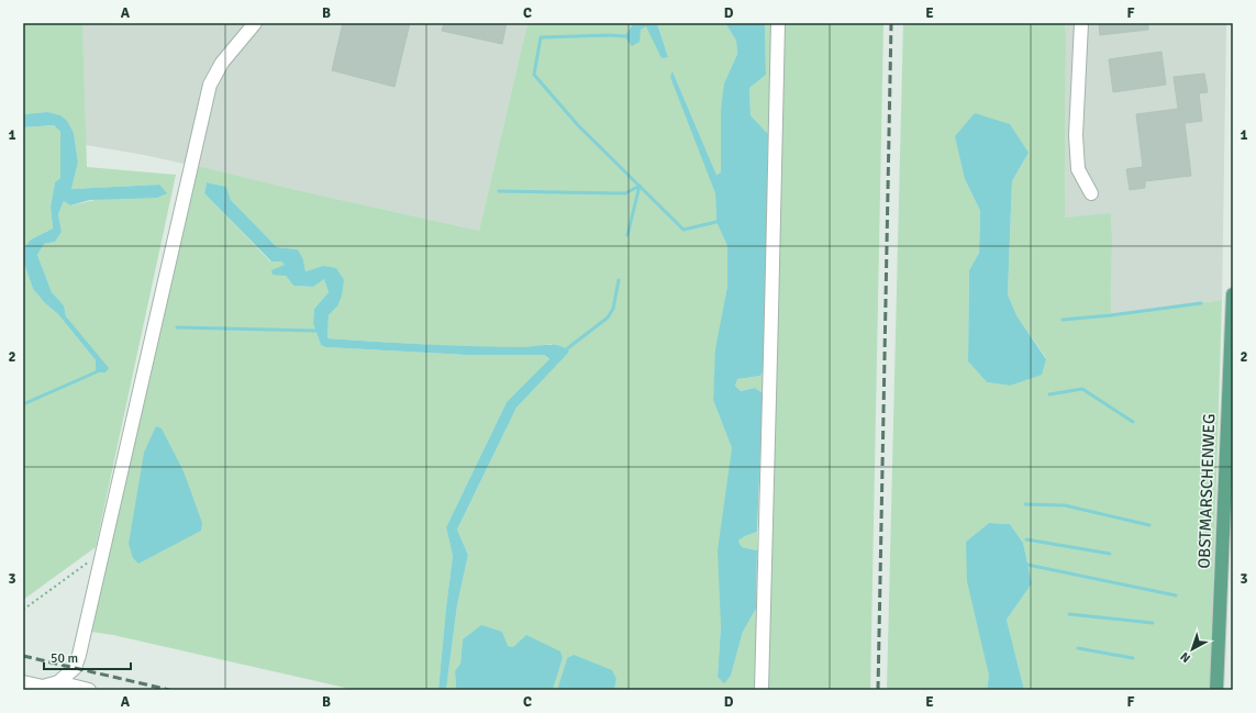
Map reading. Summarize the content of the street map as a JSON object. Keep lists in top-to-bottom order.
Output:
{
  "streets": {
    "main road": ["OBSTMARSCHENWEG"]
  },
  "scale_bar": "50 m",
  "north": "bottom left",
  "grid": {
    "columns": [
      "A",
      "B",
      "C",
      "D",
      "E",
      "F"
    ],
    "rows": ["1", "2", "3"]
  }
}
